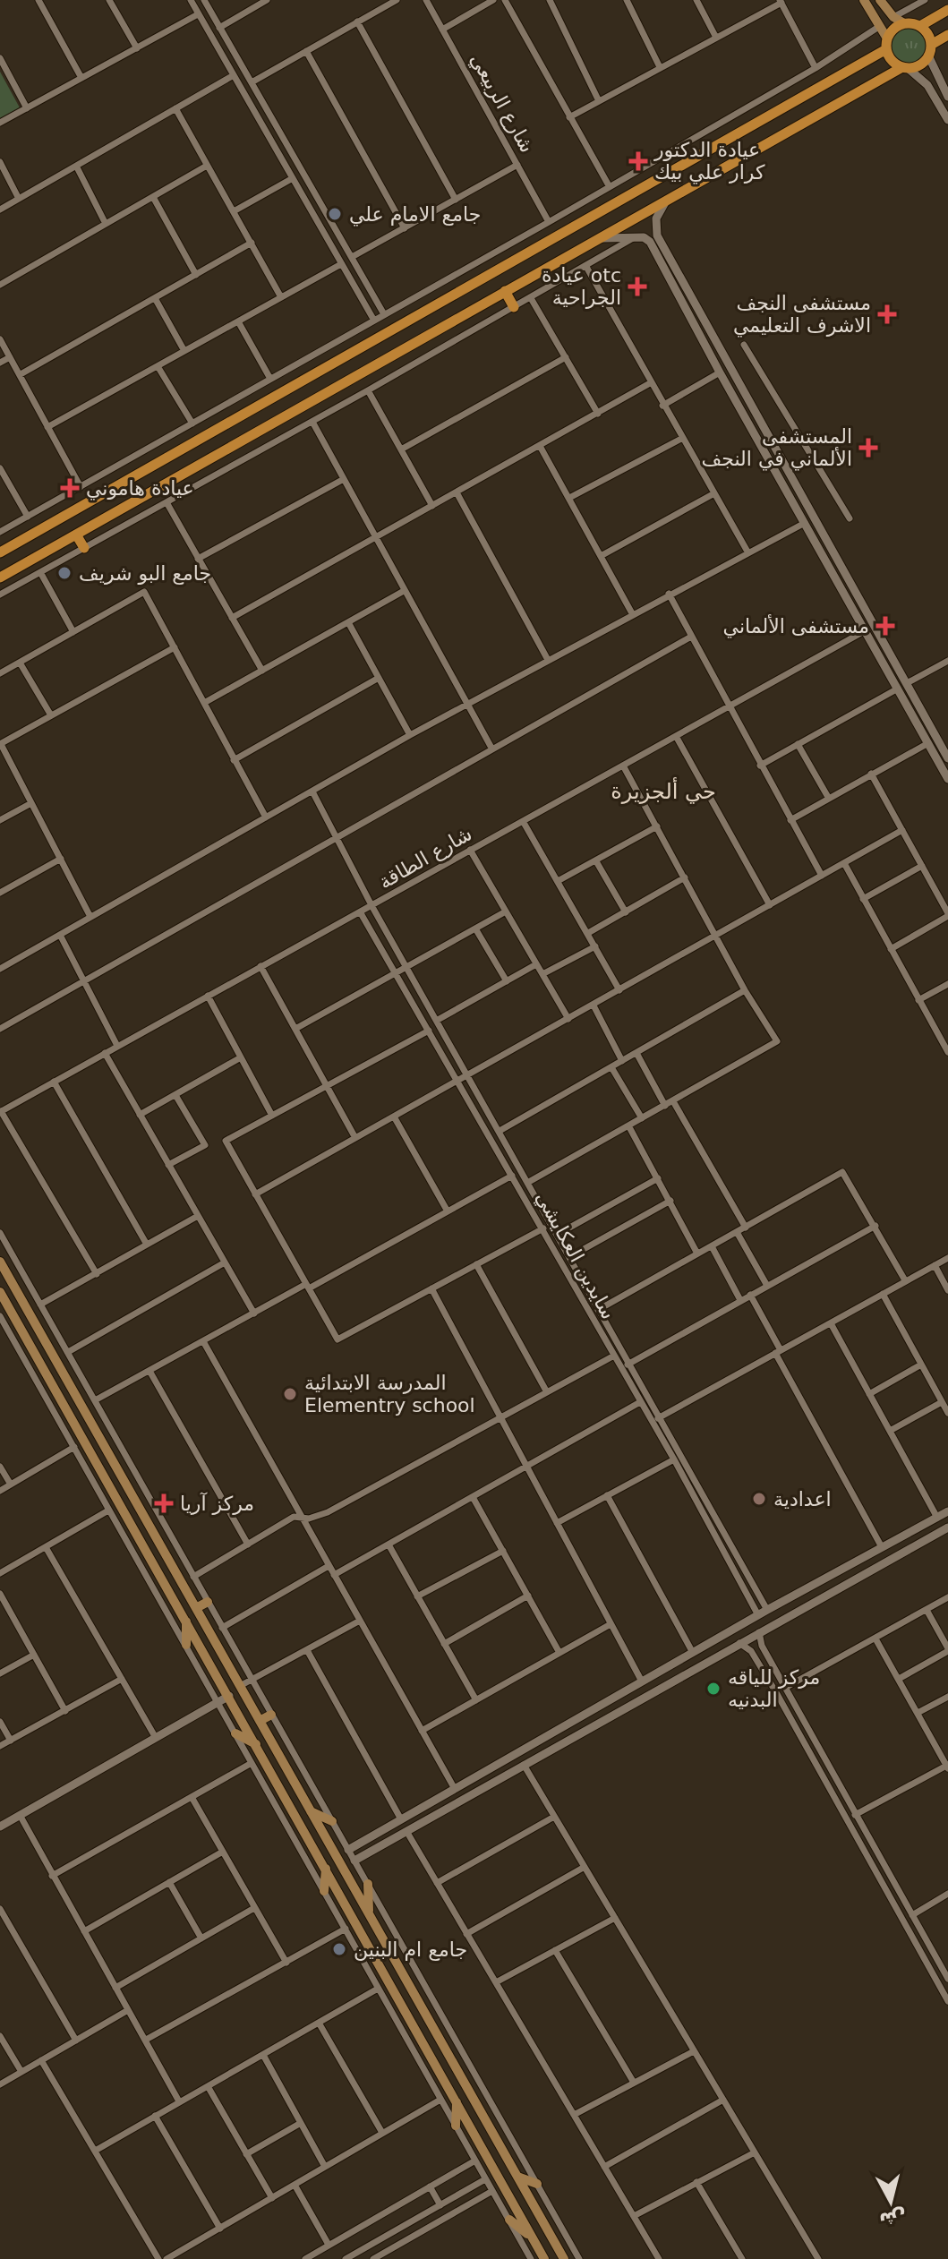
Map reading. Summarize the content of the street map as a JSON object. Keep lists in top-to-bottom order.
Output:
{
  "streets": {
    "street": ["شارع الربيعي", "شارع الطاقة", "سايدين العكايشي"]
  },
  "crossings": [
    ["شارع الطاقة", "سايدين العكايشي"]
  ],
  "districts": ["حي ألجزيرة"],
  "places": {
    "health": [
      "عيادة الدكتور كرار علي بيك",
      "عيادة otc الجراحية",
      "مستشفى النجف الاشرف التعليمي",
      "المستشفى الألماني في النجف",
      "عيادة هاموني",
      "مستشفى الألماني",
      "مركز آريا"
    ],
    "other": [
      "جامع الامام علي",
      "جامع البو شريف",
      "المدرسة الابتدائية Elementry school",
      "اعدادية",
      "مركز للياقه البدنيه",
      "جامع ام البنين"
    ]
  },
  "north": "bottom"
}
